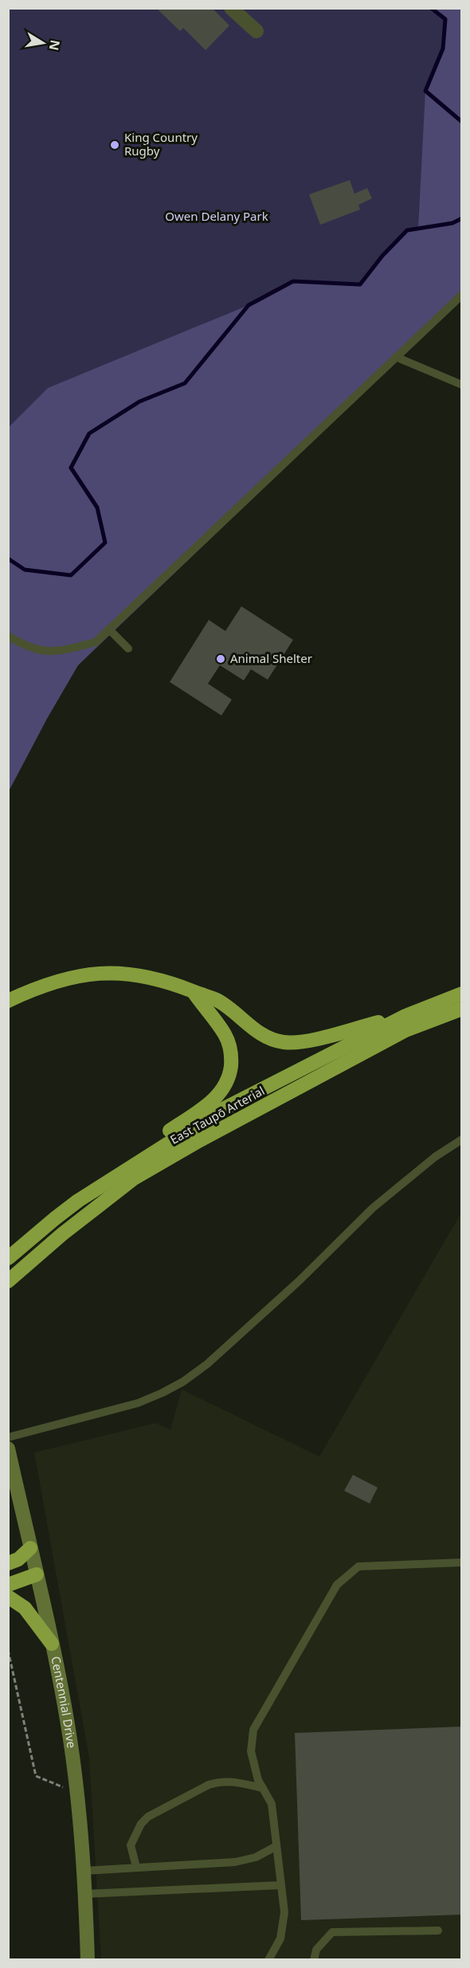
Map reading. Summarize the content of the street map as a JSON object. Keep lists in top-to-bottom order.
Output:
{
  "streets": {
    "highway": ["East Taupō Arterial"],
    "street": ["Centennial Drive"]
  },
  "parks": ["Owen Delany Park"],
  "places": ["King Country Rugby", "Animal Shelter"],
  "north": "right"
}
